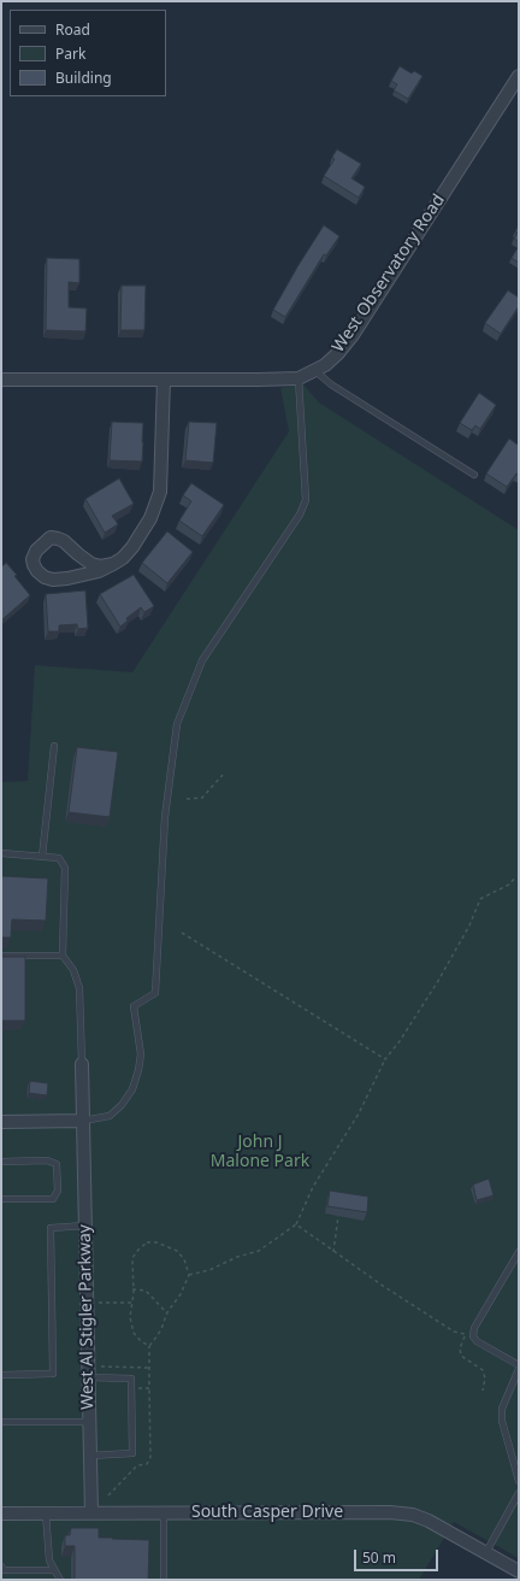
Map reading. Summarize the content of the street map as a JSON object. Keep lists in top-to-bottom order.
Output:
{
  "streets": {
    "street": ["West Observatory Road", "West Al Stigler Parkway", "South Casper Drive"]
  },
  "crossings": [
    ["West Al Stigler Parkway", "South Casper Drive"]
  ],
  "parks": ["John J Malone Park"],
  "legend": ["Road", "Park", "Building"],
  "scale_bar": "50 m"
}
